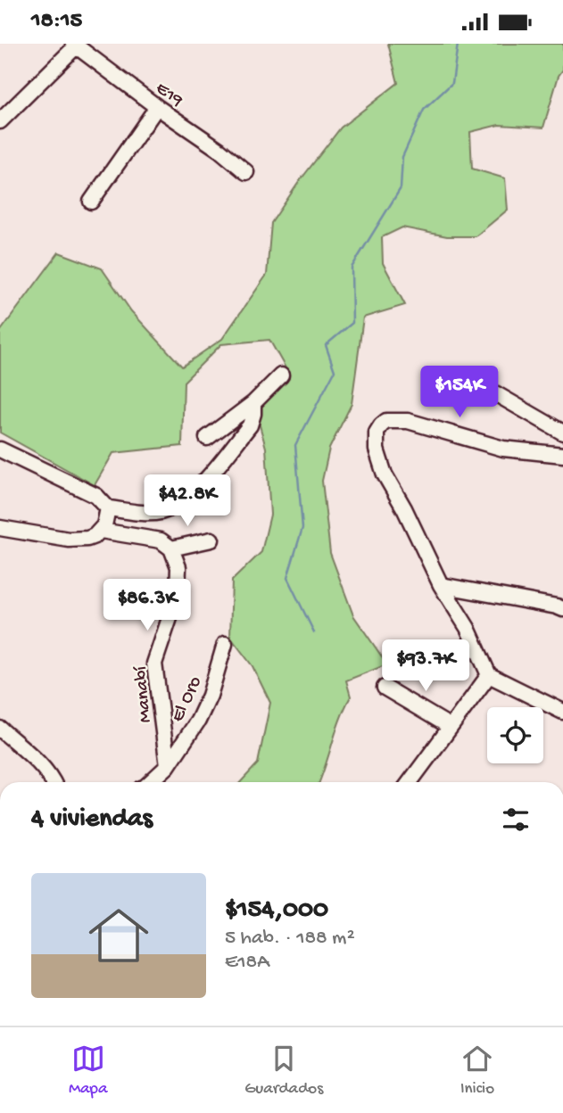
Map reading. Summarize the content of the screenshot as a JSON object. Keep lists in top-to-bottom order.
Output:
{
  "streets": {
    "street": ["E19", "Manabí", "El Oro"]
  },
  "crossings": [
    ["Manabí", "El Oro"]
  ],
  "page": {
    "status": "18:15",
    "price": [
      "$154K",
      "$42.8K",
      "$86.3K",
      "$93.7K"
    ],
    "heading": "4 viviendas",
    "list": [
      {
        "name": "$154,000",
        "note": "5 hab. · 188 m² · E18A"
      }
    ],
    "tabs": ["Mapa", "Guardados", "Inicio"]
  }
}
